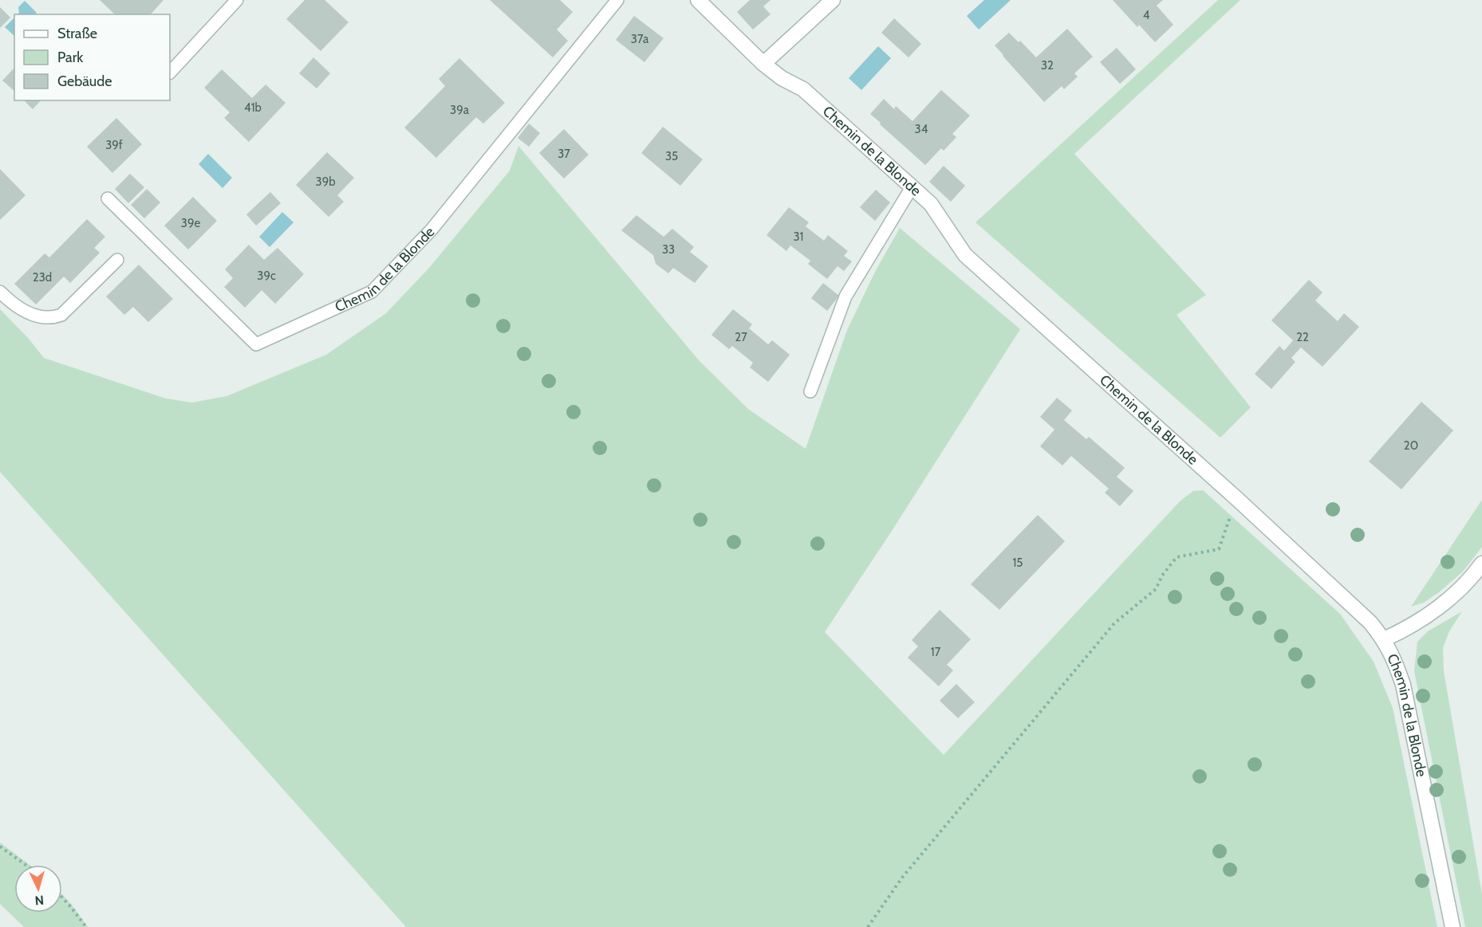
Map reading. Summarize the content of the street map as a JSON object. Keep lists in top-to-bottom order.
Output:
{
  "streets": {
    "street": ["Chemin de la Blonde"]
  },
  "house_numbers": [
    "4",
    "37a",
    "32",
    "41b",
    "39a",
    "34",
    "39f",
    "37",
    "35",
    "39b",
    "39e",
    "31",
    "33",
    "39c",
    "23d",
    "27",
    "22",
    "20",
    "15",
    "17"
  ],
  "legend": ["Straße", "Park", "Gebäude"],
  "north": "bottom"
}
